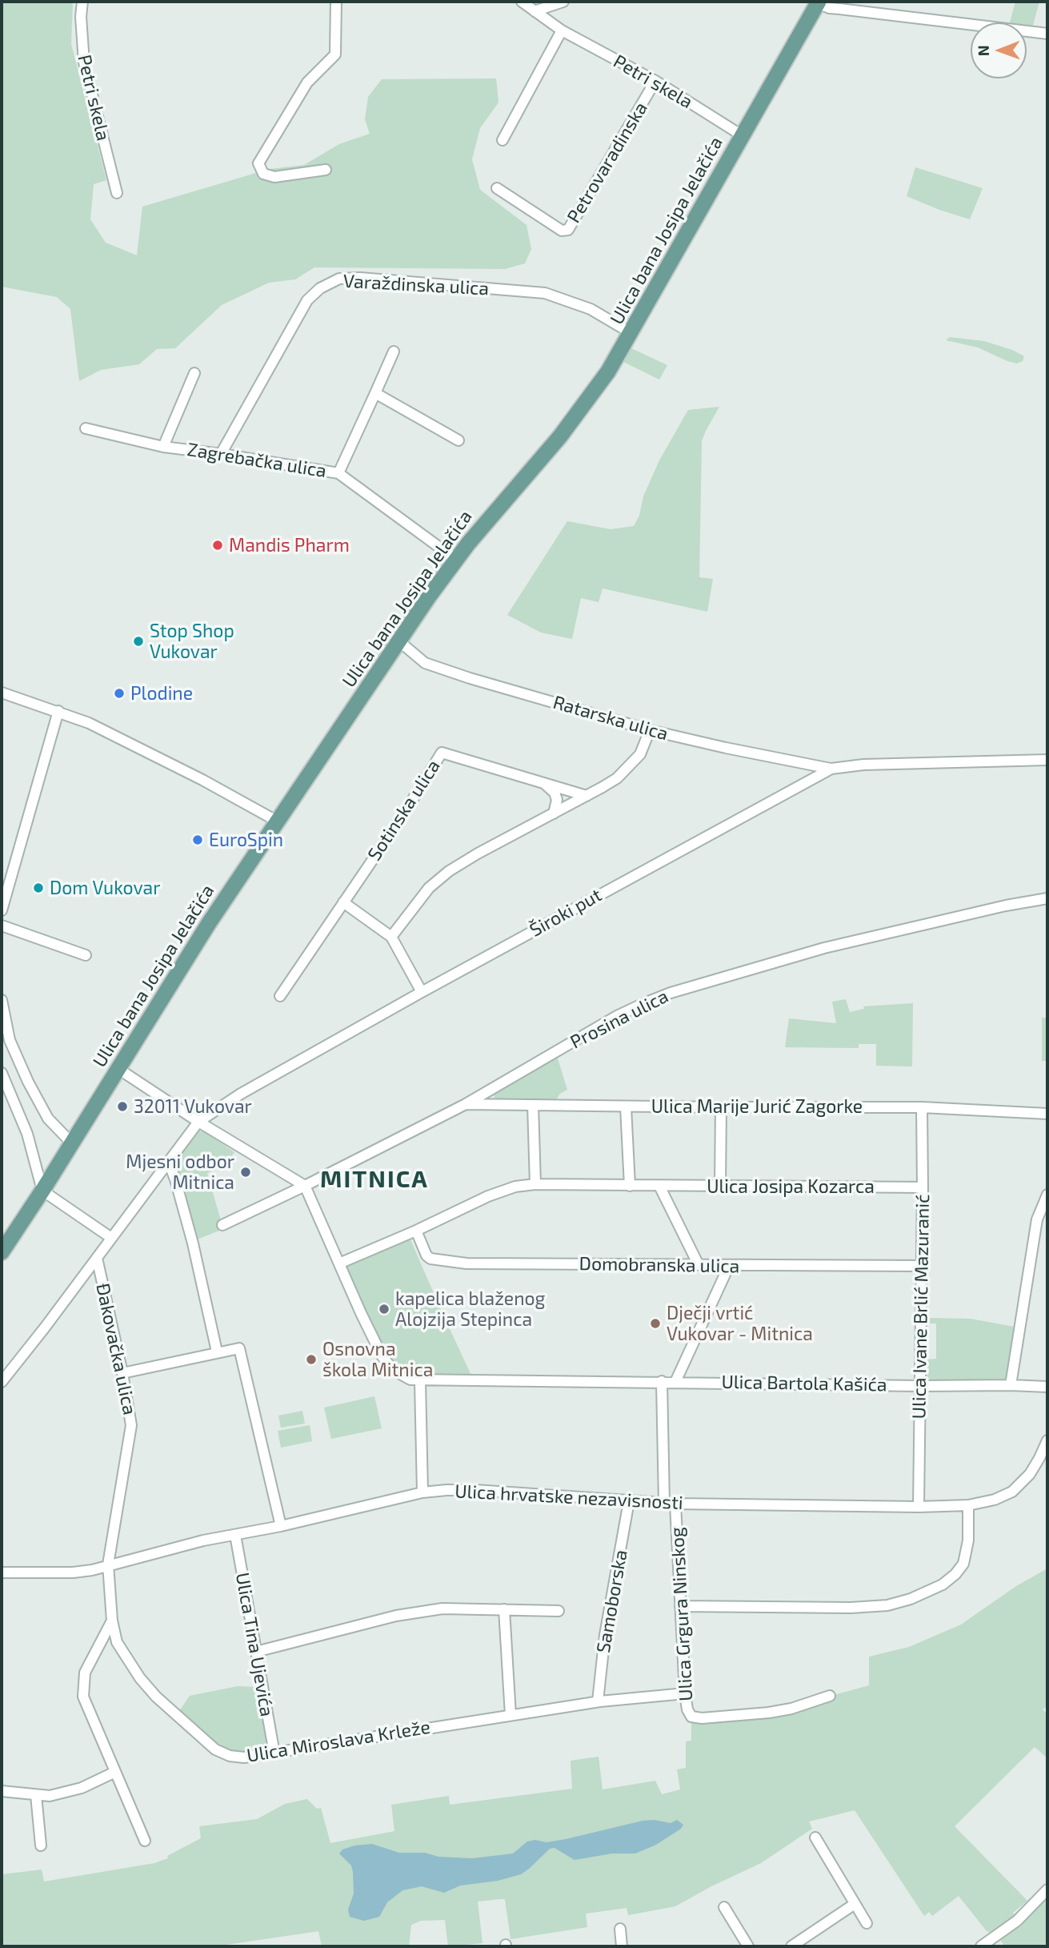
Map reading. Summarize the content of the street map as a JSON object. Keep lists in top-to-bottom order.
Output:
{
  "streets": {
    "main road": ["Ulica bana Josipa Jelačića"],
    "street": [
      "Petri skela",
      "Petrovaradinska",
      "Varaždinska ulica",
      "Zagrebačka ulica",
      "Ratarska ulica",
      "Sotinska ulica",
      "Široki put",
      "Prosina ulica",
      "Ulica Marije Jurić Zagorke",
      "Ulica Josipa Kozarca",
      "Domobranska ulica",
      "Ulica Ivane Brlić Mazuranić",
      "Đakovačka ulica",
      "Ulica Bartola Kašića",
      "Ulica hrvatske nezavisnosti",
      "Samoborska",
      "Ulica Grgura Ninskog",
      "Ulica Tina Ujevića",
      "Ulica Miroslava Krleže"
    ]
  },
  "crossings": [
    ["Petri skela", "Petrovaradinska"],
    ["Petri skela", "Ulica bana Josipa Jelačića"],
    ["Ulica bana Josipa Jelačića", "Varaždinska ulica"],
    ["Ulica bana Josipa Jelačića", "Zagrebačka ulica"],
    ["Ulica bana Josipa Jelačića", "Ratarska ulica"],
    ["Varaždinska ulica", "Zagrebačka ulica"],
    ["Ratarska ulica", "Široki put"],
    ["Široki put", "Đakovačka ulica"],
    ["Prosina ulica", "Ulica Marije Jurić Zagorke"],
    ["Prosina ulica", "Ulica Bartola Kašića"],
    ["Ulica Marije Jurić Zagorke", "Ulica Ivane Brlić Mazuranić"],
    ["Ulica Josipa Kozarca", "Domobranska ulica"],
    ["Ulica Josipa Kozarca", "Ulica Ivane Brlić Mazuranić"],
    ["Ulica Josipa Kozarca", "Ulica Bartola Kašića"],
    ["Domobranska ulica", "Ulica Ivane Brlić Mazuranić"],
    ["Ulica Ivane Brlić Mazuranić", "Ulica Bartola Kašića"],
    ["Ulica Ivane Brlić Mazuranić", "Ulica hrvatske nezavisnosti"],
    ["Đakovačka ulica", "Ulica hrvatske nezavisnosti"],
    ["Đakovačka ulica", "Ulica Miroslava Krleže"],
    ["Ulica hrvatske nezavisnosti", "Samoborska"],
    ["Ulica hrvatske nezavisnosti", "Ulica Grgura Ninskog"],
    ["Ulica hrvatske nezavisnosti", "Ulica Tina Ujevića"],
    ["Ulica hrvatske nezavisnosti", "Ulica Miroslava Krleže"],
    ["Samoborska", "Ulica Miroslava Krleže"],
    ["Ulica Grgura Ninskog", "Ulica Miroslava Krleže"],
    ["Ulica Tina Ujevića", "Ulica Miroslava Krleže"]
  ],
  "districts": ["MITNICA"],
  "places": [
    "Mandis Pharm",
    "Stop Shop Vukovar",
    "Plodine",
    "EuroSpin",
    "Dom Vukovar",
    "32011 Vukovar",
    "Mjesni odbor Mitnica",
    "kapelica blaženog Alojzija Stepinca",
    "Dječji vrtić Vukovar - Mitnica",
    "Osnovna škola Mitnica"
  ],
  "north": "left"
}
